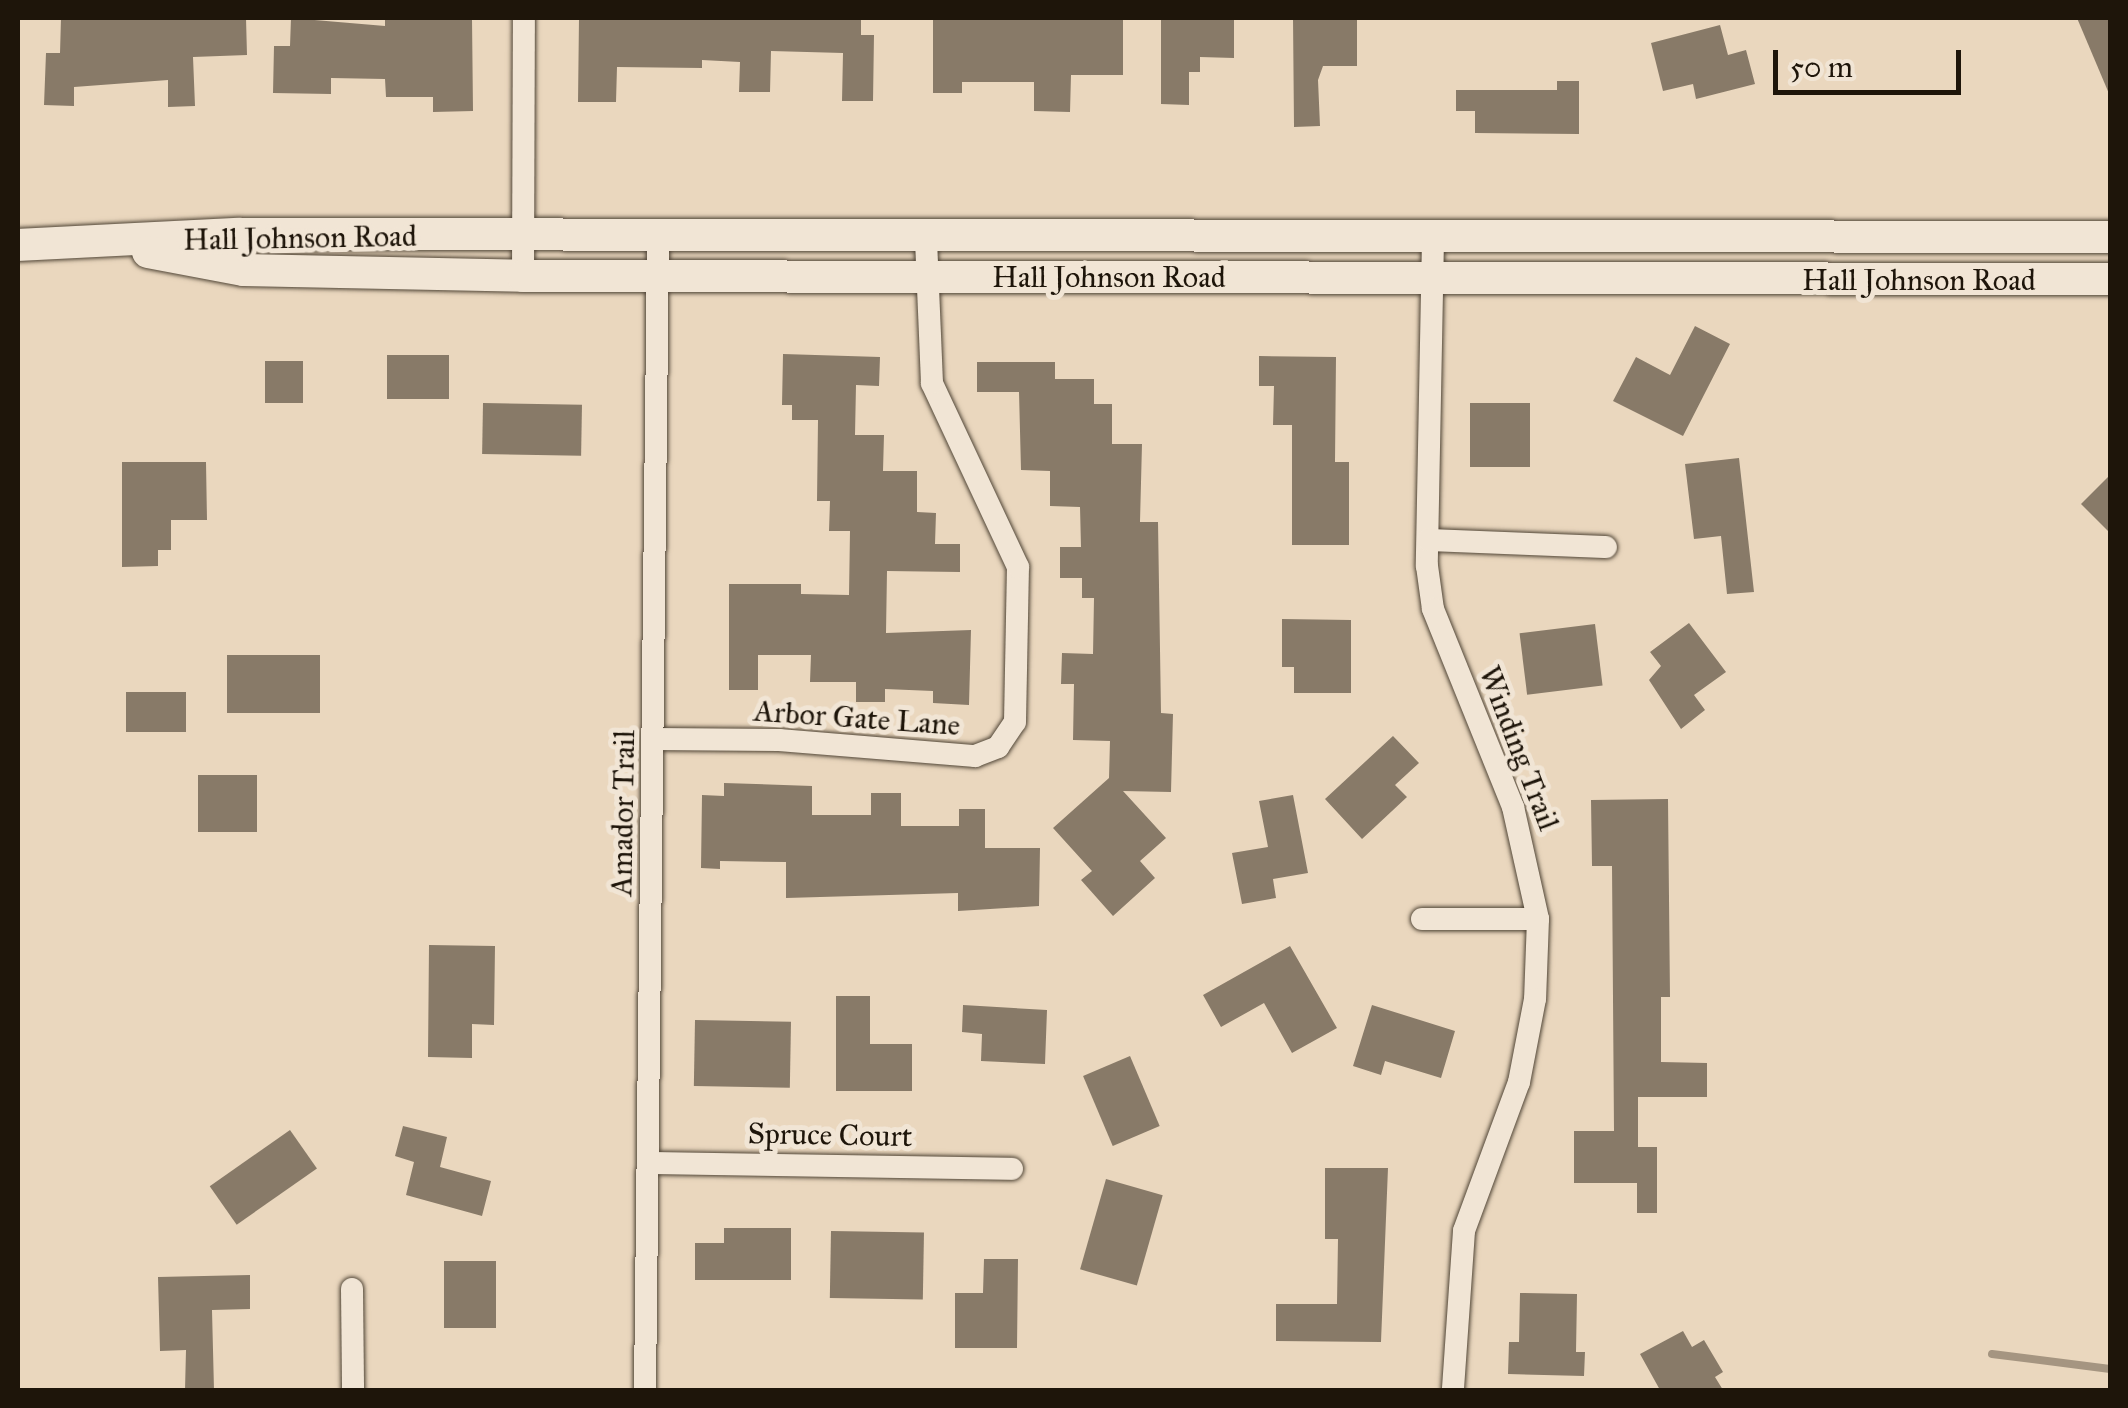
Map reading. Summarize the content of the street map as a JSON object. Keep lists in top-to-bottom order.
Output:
{
  "streets": {
    "main road": ["Hall Johnson Road"],
    "street": [
      "Arbor Gate Lane",
      "Winding Trail",
      "Amador Trail",
      "Spruce Court"
    ]
  },
  "crossings": [
    ["Hall Johnson Road", "Arbor Gate Lane"],
    ["Hall Johnson Road", "Winding Trail"],
    ["Hall Johnson Road", "Amador Trail"],
    ["Arbor Gate Lane", "Amador Trail"],
    ["Amador Trail", "Spruce Court"]
  ],
  "scale_bar": "50 m"
}
